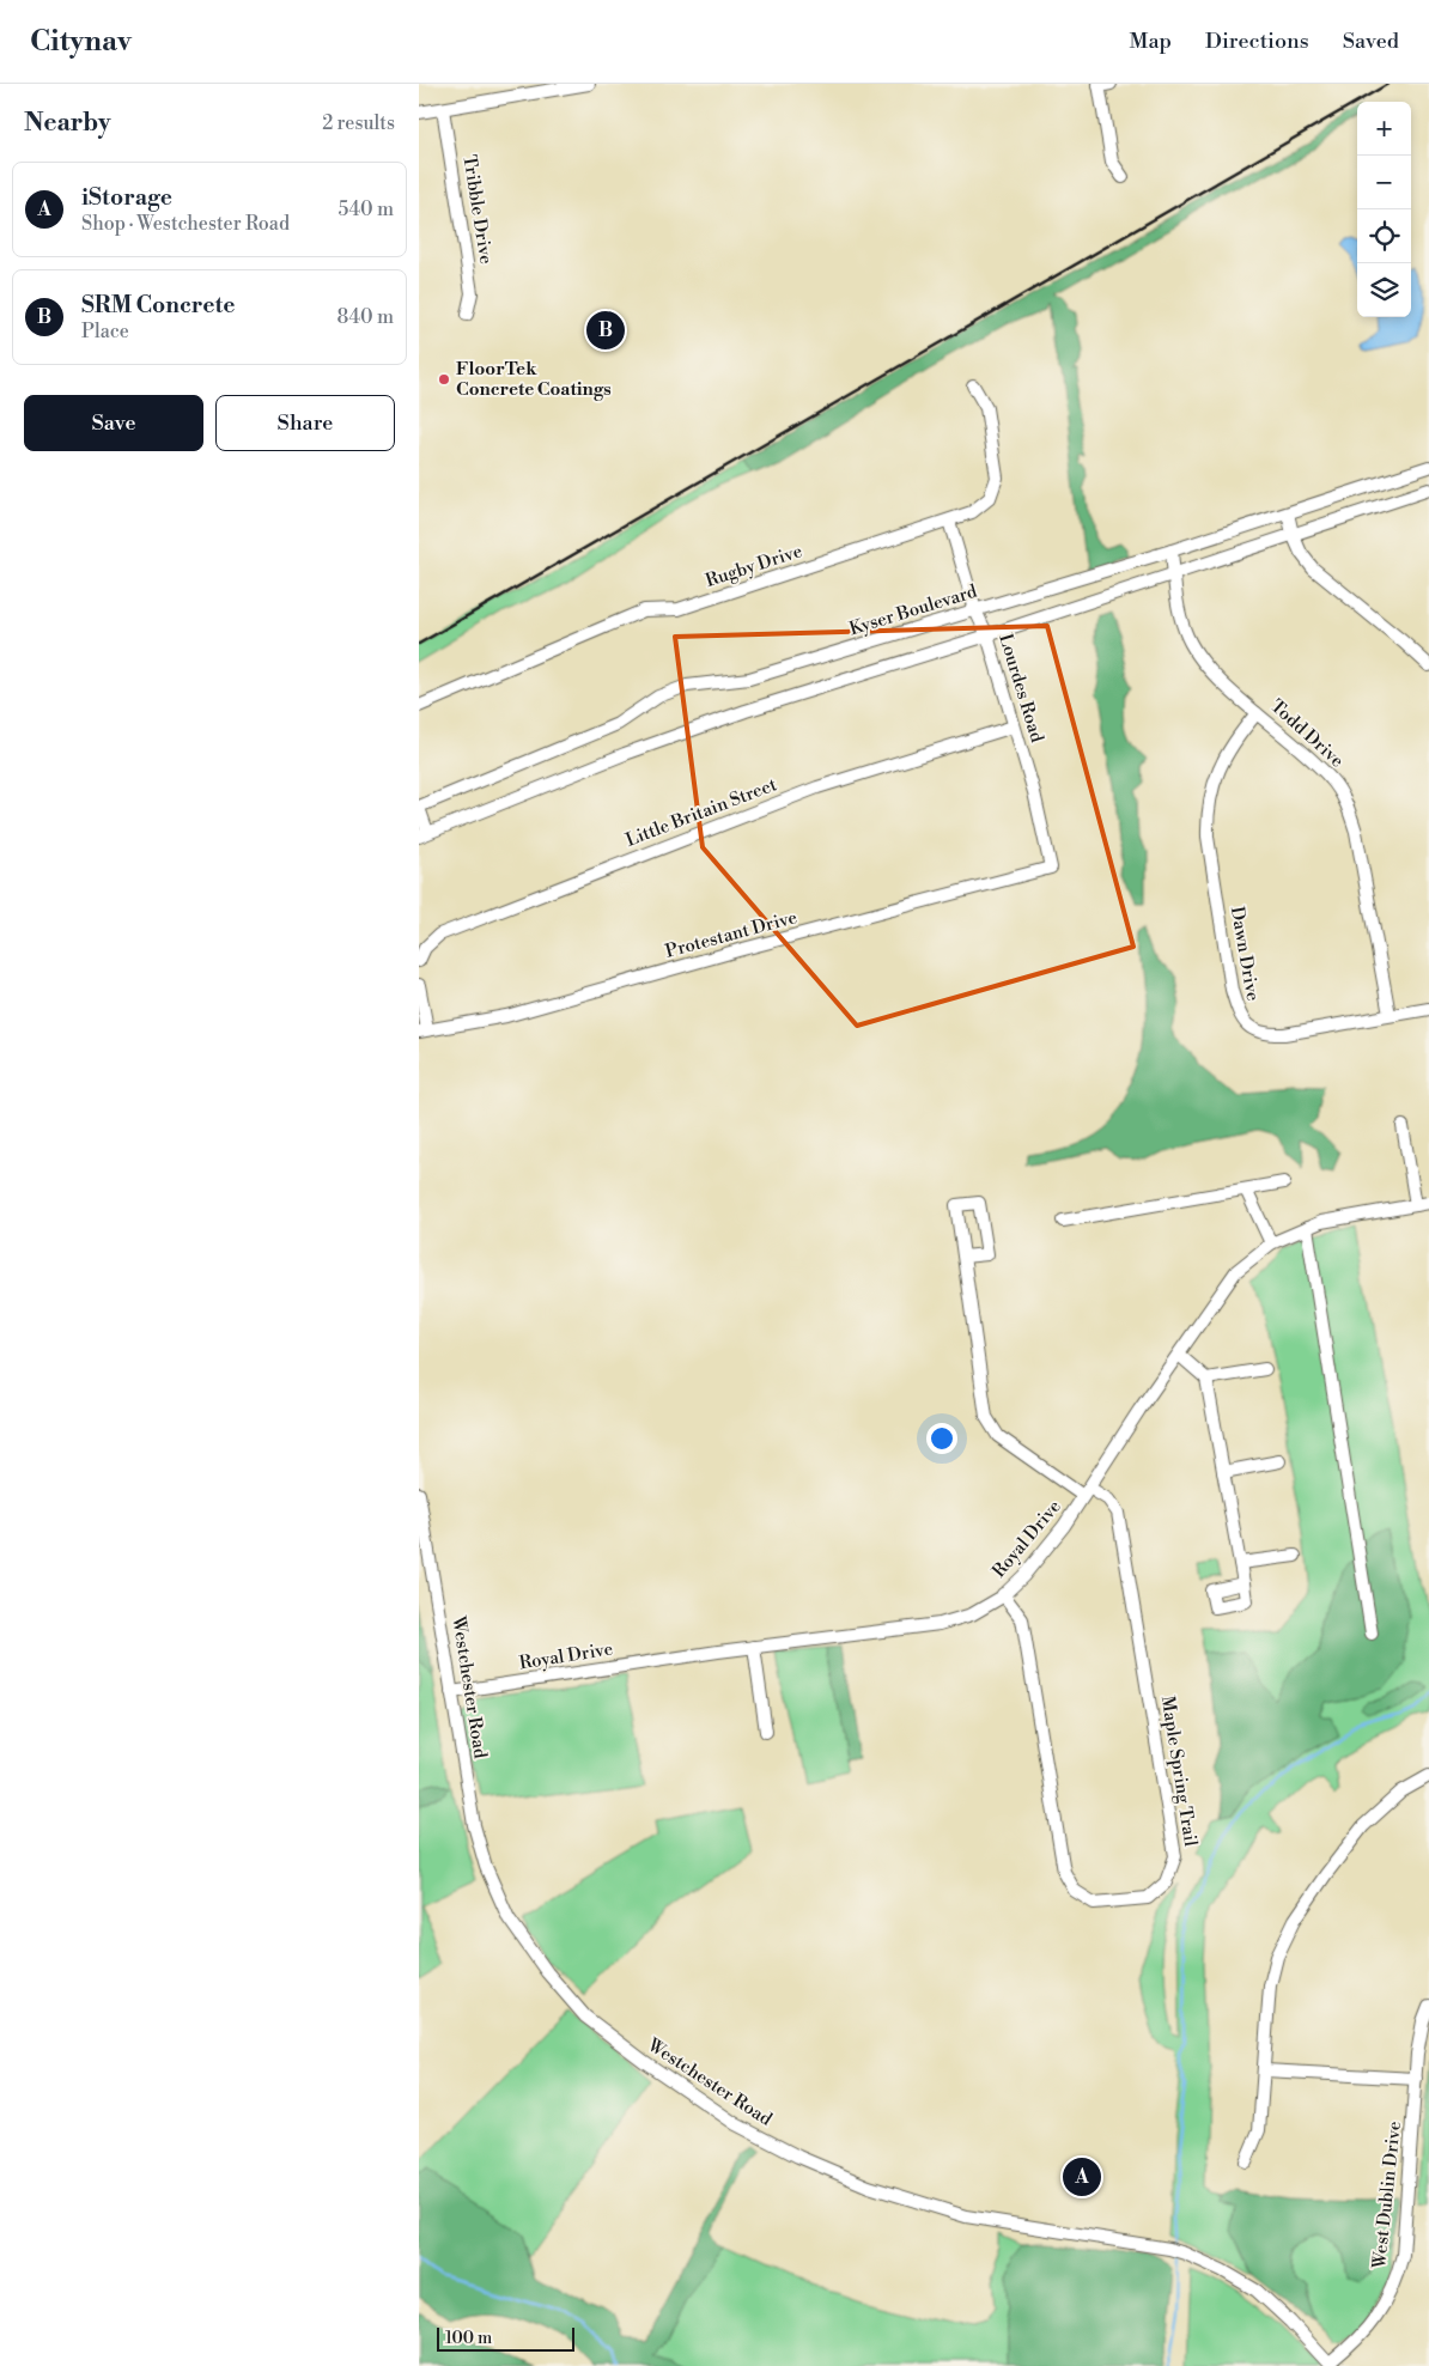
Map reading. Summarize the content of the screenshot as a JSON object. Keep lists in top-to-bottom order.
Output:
{
  "streets": {
    "street": [
      "Tribble Drive",
      "Rugby Drive",
      "Kyser Boulevard",
      "Lourdes Road",
      "Todd Drive",
      "Little Britain Street",
      "Protestant Drive",
      "Dawn Drive",
      "Royal Drive",
      "Westchester Road",
      "Maple Spring Trail",
      "West Dublin Drive"
    ]
  },
  "crossings": [
    ["Rugby Drive", "Lourdes Road"],
    ["Kyser Boulevard", "Lourdes Road"],
    ["Kyser Boulevard", "Todd Drive"],
    ["Lourdes Road", "Little Britain Street"],
    ["Lourdes Road", "Protestant Drive"],
    ["Todd Drive", "Dawn Drive"],
    ["Royal Drive", "Westchester Road"],
    ["Royal Drive", "Maple Spring Trail"],
    ["Westchester Road", "West Dublin Drive"]
  ],
  "places": ["FloorTek Concrete Coatings"],
  "scale_bar": "100 m",
  "page": {
    "header": "Citynav",
    "nav": ["Map", "Directions", "Saved"],
    "heading": ["Nearby", "2 results"],
    "map_buttons": ["+", "−"],
    "list": [
      {
        "mark": "A",
        "name": "iStorage",
        "note": "Shop · Westchester Road",
        "value": "540 m"
      },
      {
        "mark": "B",
        "name": "SRM Concrete",
        "note": "Place",
        "value": "840 m"
      }
    ],
    "pins": ["B", "A"],
    "buttons": ["Save", "Share"],
    "scale": "100 m"
  }
}
